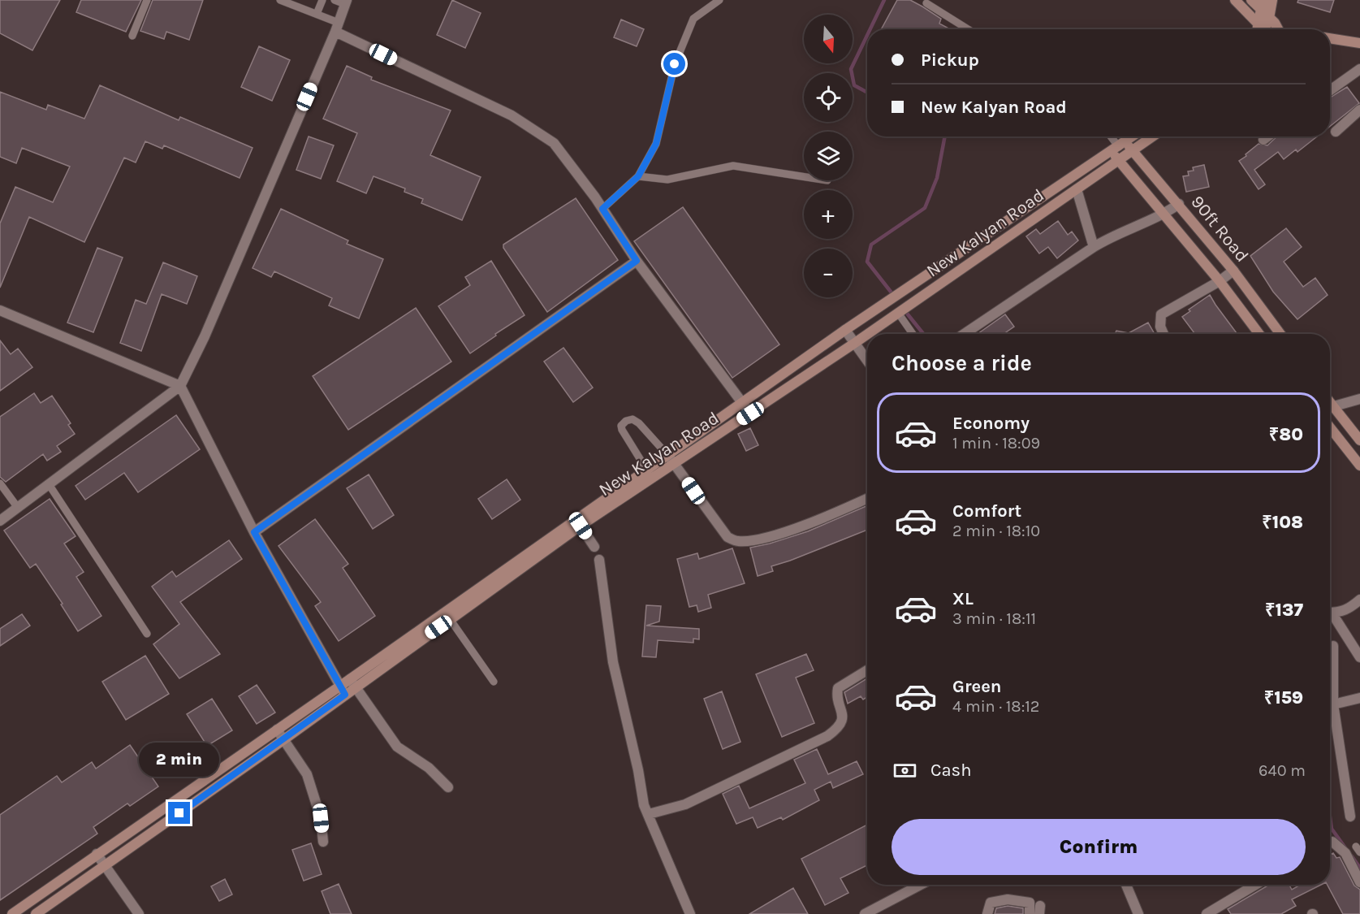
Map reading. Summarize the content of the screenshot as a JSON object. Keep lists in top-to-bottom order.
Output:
{
  "streets": {
    "street": ["90ft Road", "New Kalyan Road"]
  },
  "crossings": [
    ["90ft Road", "New Kalyan Road"]
  ],
  "north": "bottom",
  "page": {
    "map_buttons": ["+", "−"],
    "banner": ["Pickup", "New Kalyan Road"],
    "heading": "Choose a ride",
    "list": [
      {
        "name": "Economy",
        "note": "1 min · 18:09",
        "value": "₹80"
      },
      {
        "name": "Comfort",
        "note": "2 min · 18:10",
        "value": "₹108"
      },
      {
        "name": "XL",
        "note": "3 min · 18:11",
        "value": "₹137"
      },
      {
        "name": "Green",
        "note": "4 min · 18:12",
        "value": "₹159"
      }
    ],
    "bubble": "2 min",
    "pay": ["Cash", "640 m"],
    "buttons": "Confirm"
  }
}
